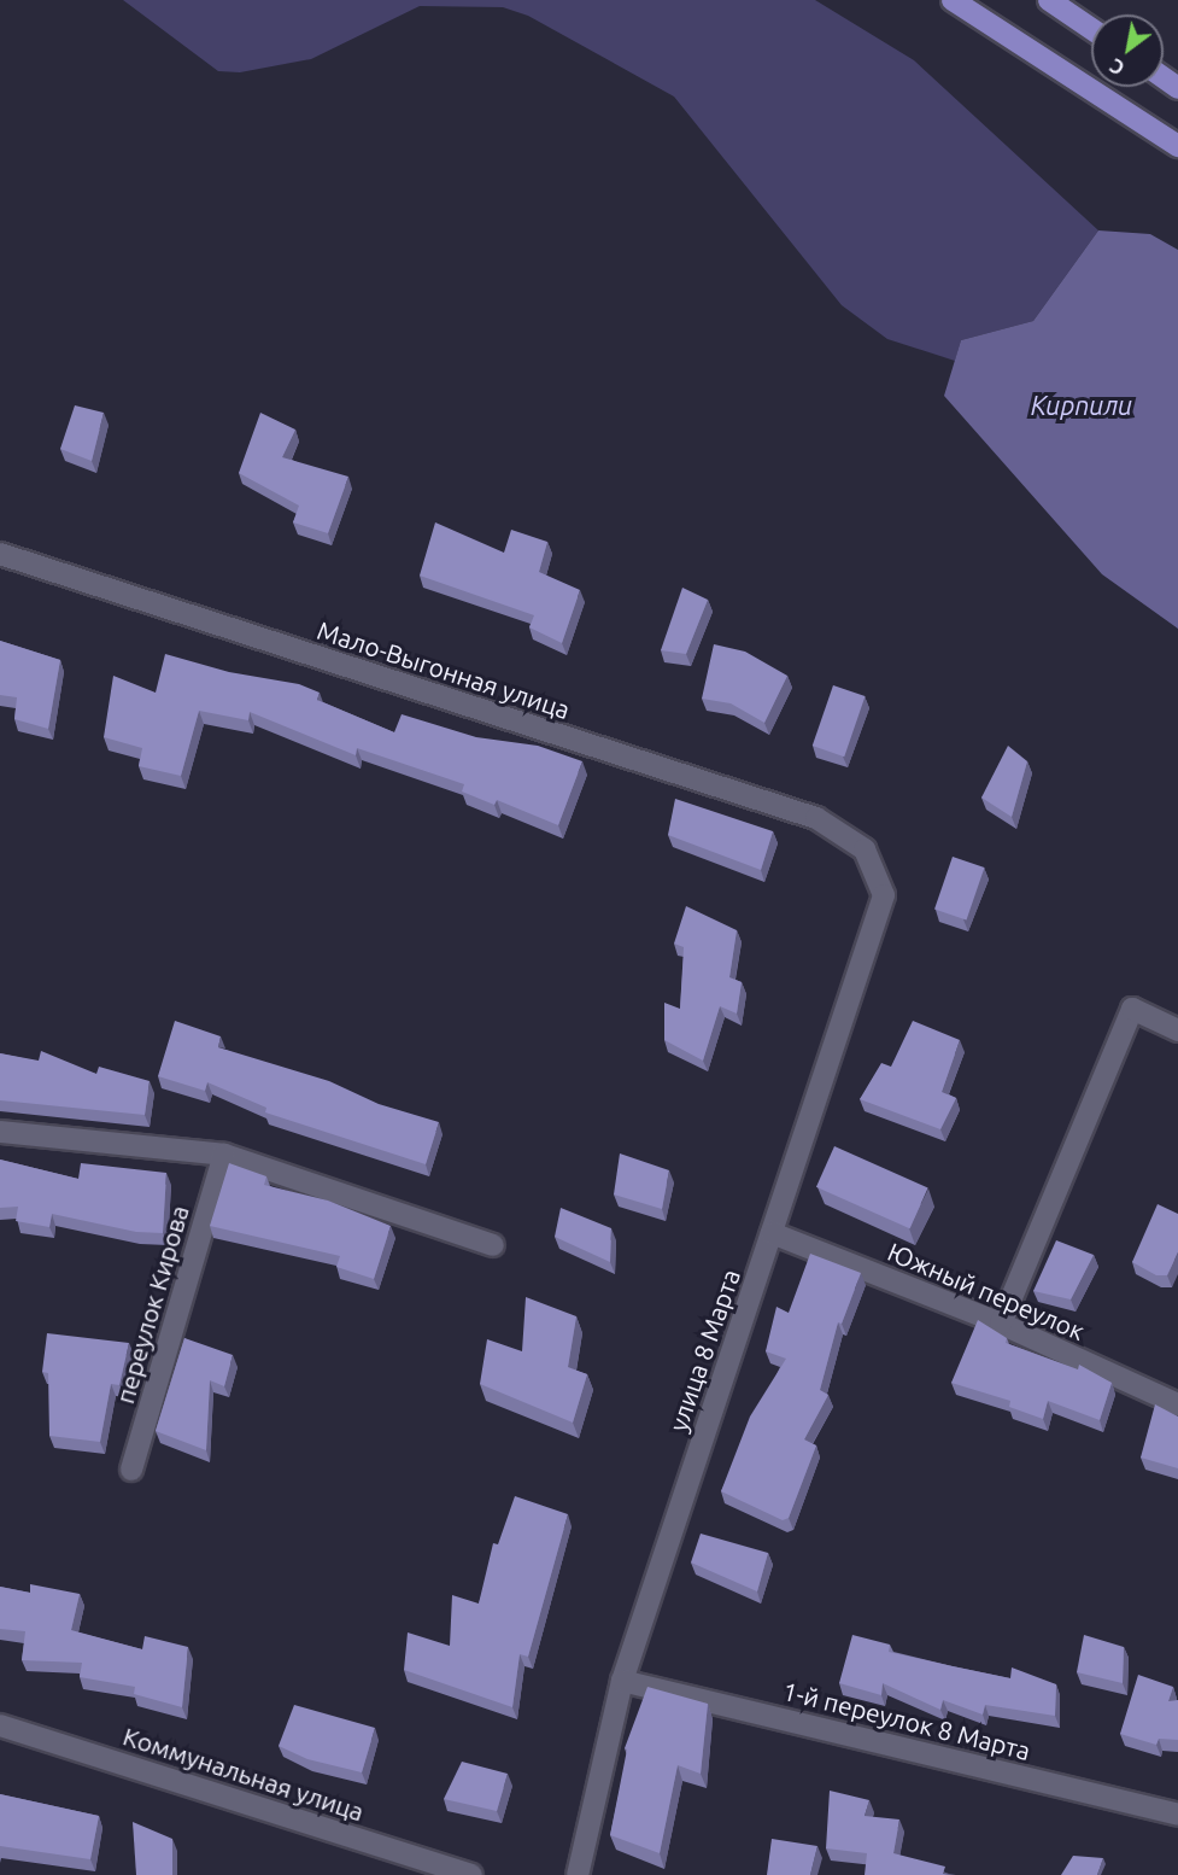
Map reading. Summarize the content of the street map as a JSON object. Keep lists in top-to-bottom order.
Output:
{
  "streets": {
    "street": [
      "Мало-Выгонная улица",
      "Южный переулок",
      "переулок Кирова",
      "улица 8 Марта",
      "1-й переулок 8 Марта",
      "Коммунальная улица"
    ]
  },
  "crossings": [
    ["Мало-Выгонная улица", "улица 8 Марта"],
    ["Южный переулок", "улица 8 Марта"],
    ["улица 8 Марта", "1-й переулок 8 Марта"]
  ],
  "water": ["Кирпили"],
  "north": "bottom left"
}
